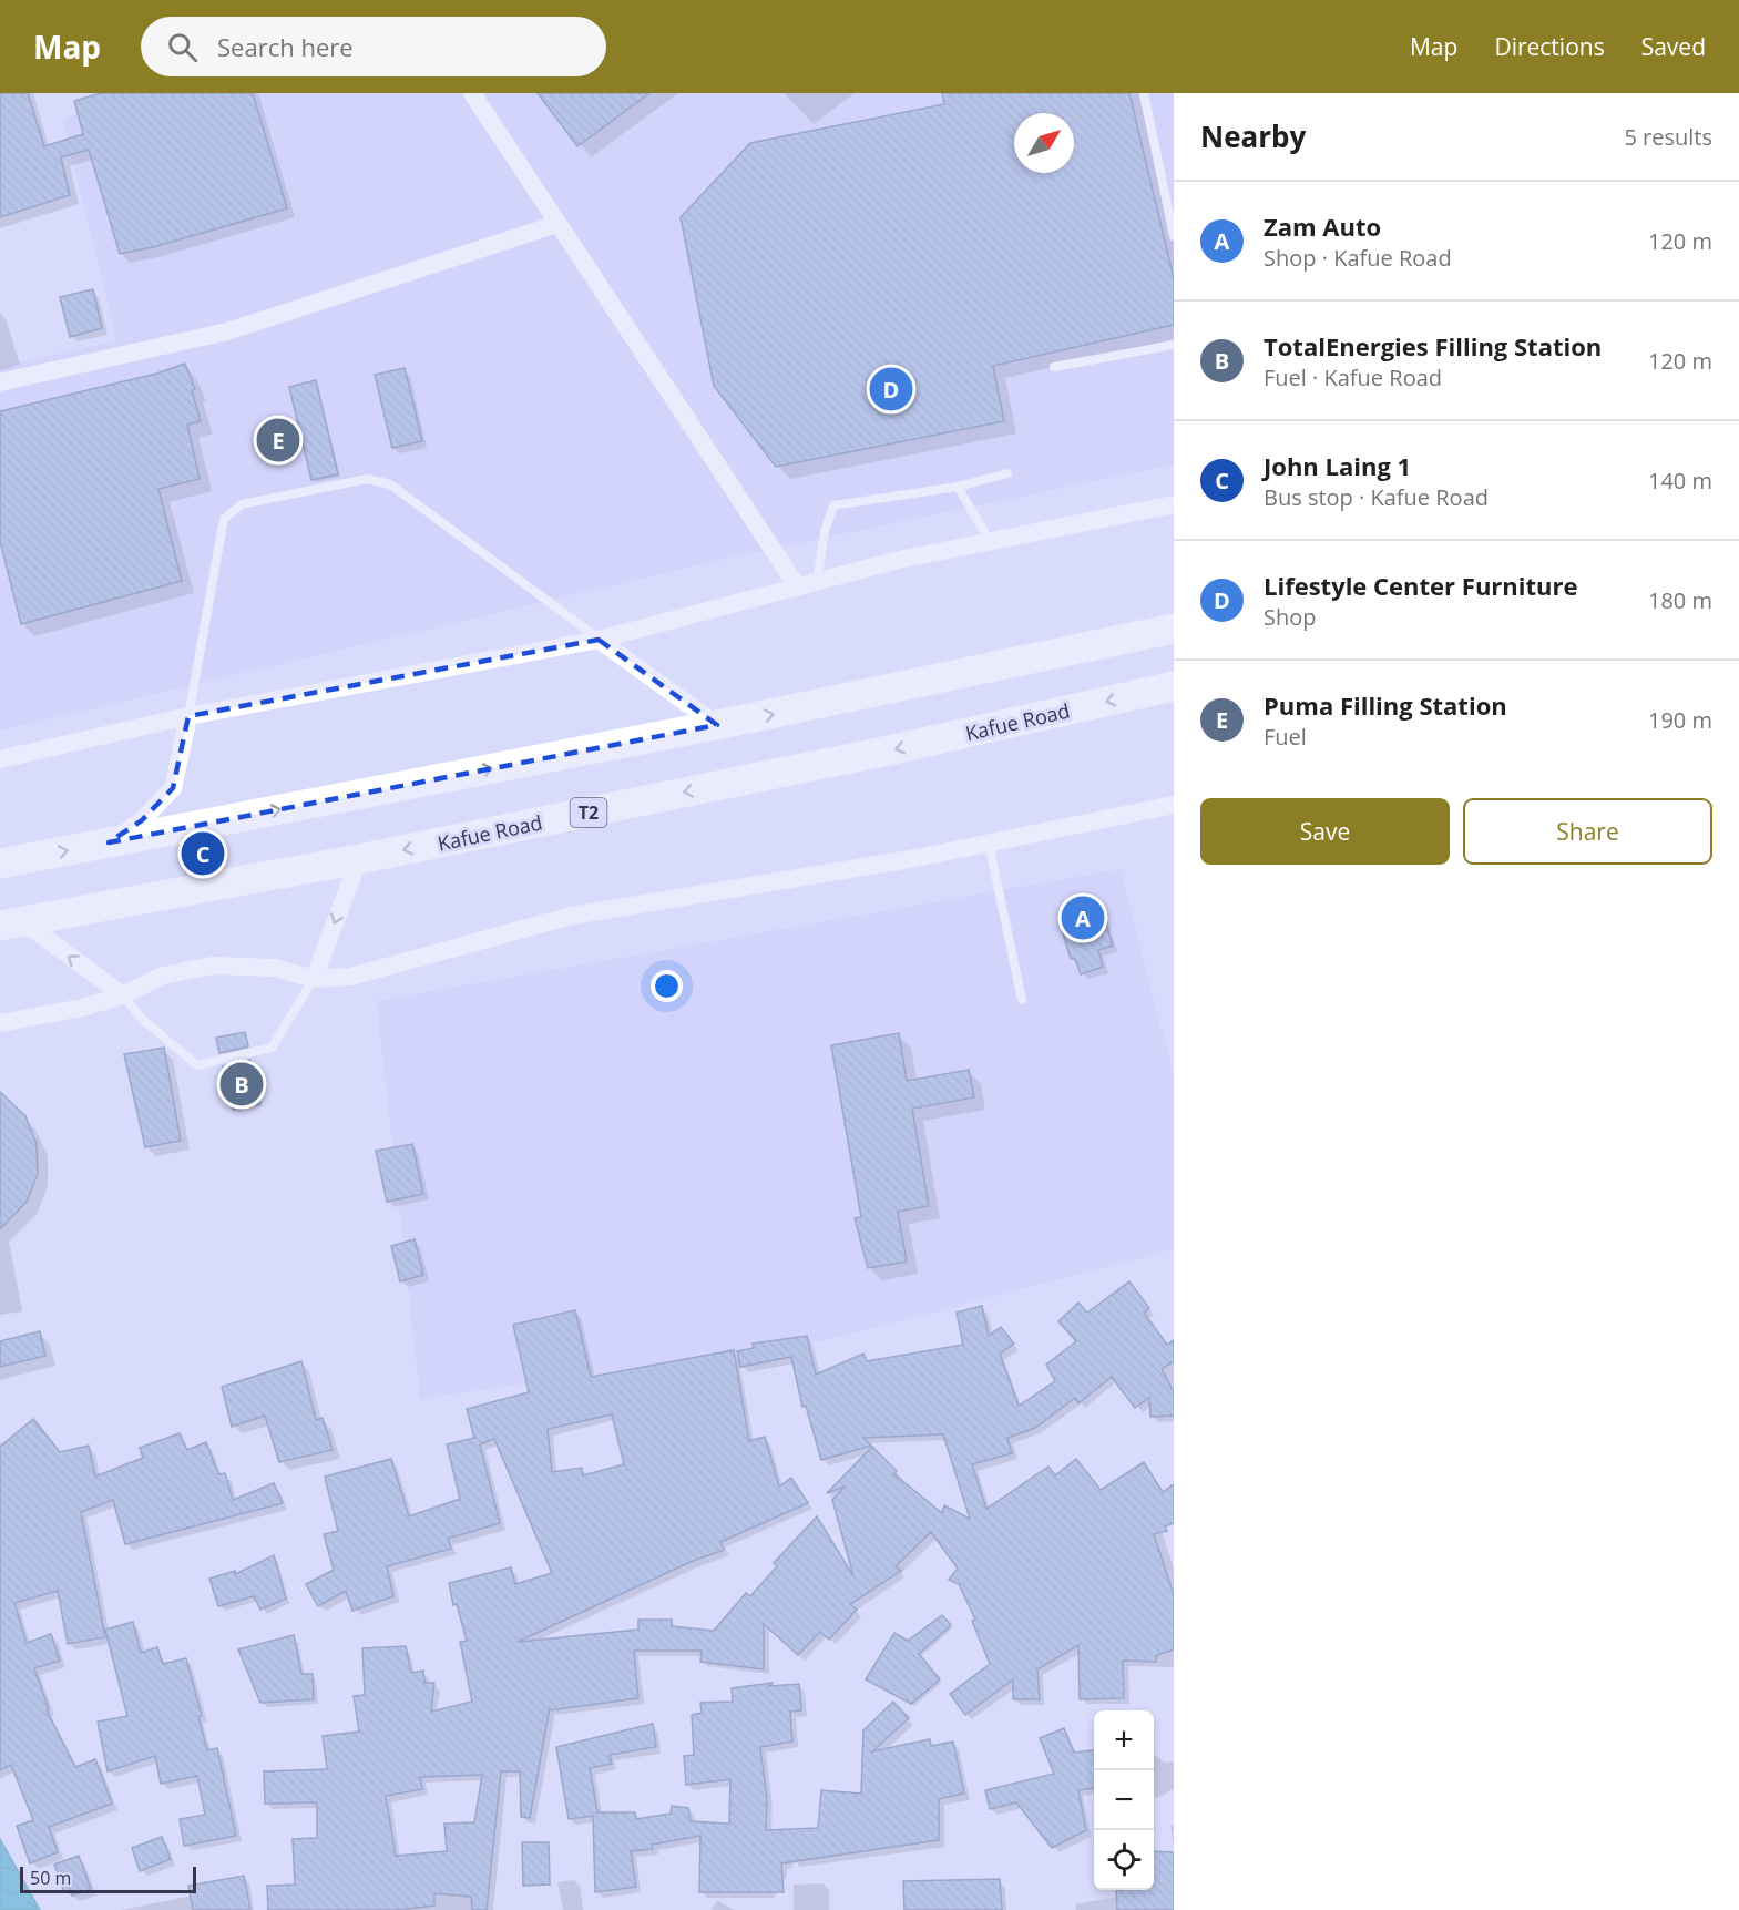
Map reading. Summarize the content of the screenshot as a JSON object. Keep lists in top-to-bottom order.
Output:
{
  "streets": {
    "main road": ["Kafue Road", "T2"]
  },
  "scale_bar": "50 m",
  "north": "top right",
  "page": {
    "header": "Map",
    "search": "Search here",
    "nav": ["Map", "Directions", "Saved"],
    "heading": ["Nearby", "5 results"],
    "list": [
      {
        "mark": "A",
        "name": "Zam Auto",
        "note": "Shop · Kafue Road",
        "value": "120 m"
      },
      {
        "mark": "B",
        "name": "TotalEnergies Filling Station",
        "note": "Fuel · Kafue Road",
        "value": "120 m"
      },
      {
        "mark": "C",
        "name": "John Laing 1",
        "note": "Bus stop · Kafue Road",
        "value": "140 m"
      },
      {
        "mark": "D",
        "name": "Lifestyle Center Furniture",
        "note": "Shop",
        "value": "180 m"
      },
      {
        "mark": "E",
        "name": "Puma Filling Station",
        "note": "Fuel",
        "value": "190 m"
      }
    ],
    "pins": [
      "D",
      "E",
      "C",
      "A",
      "B"
    ],
    "buttons": ["Save", "Share"],
    "map_buttons": ["+", "−"],
    "scale": "50 m"
  }
}
